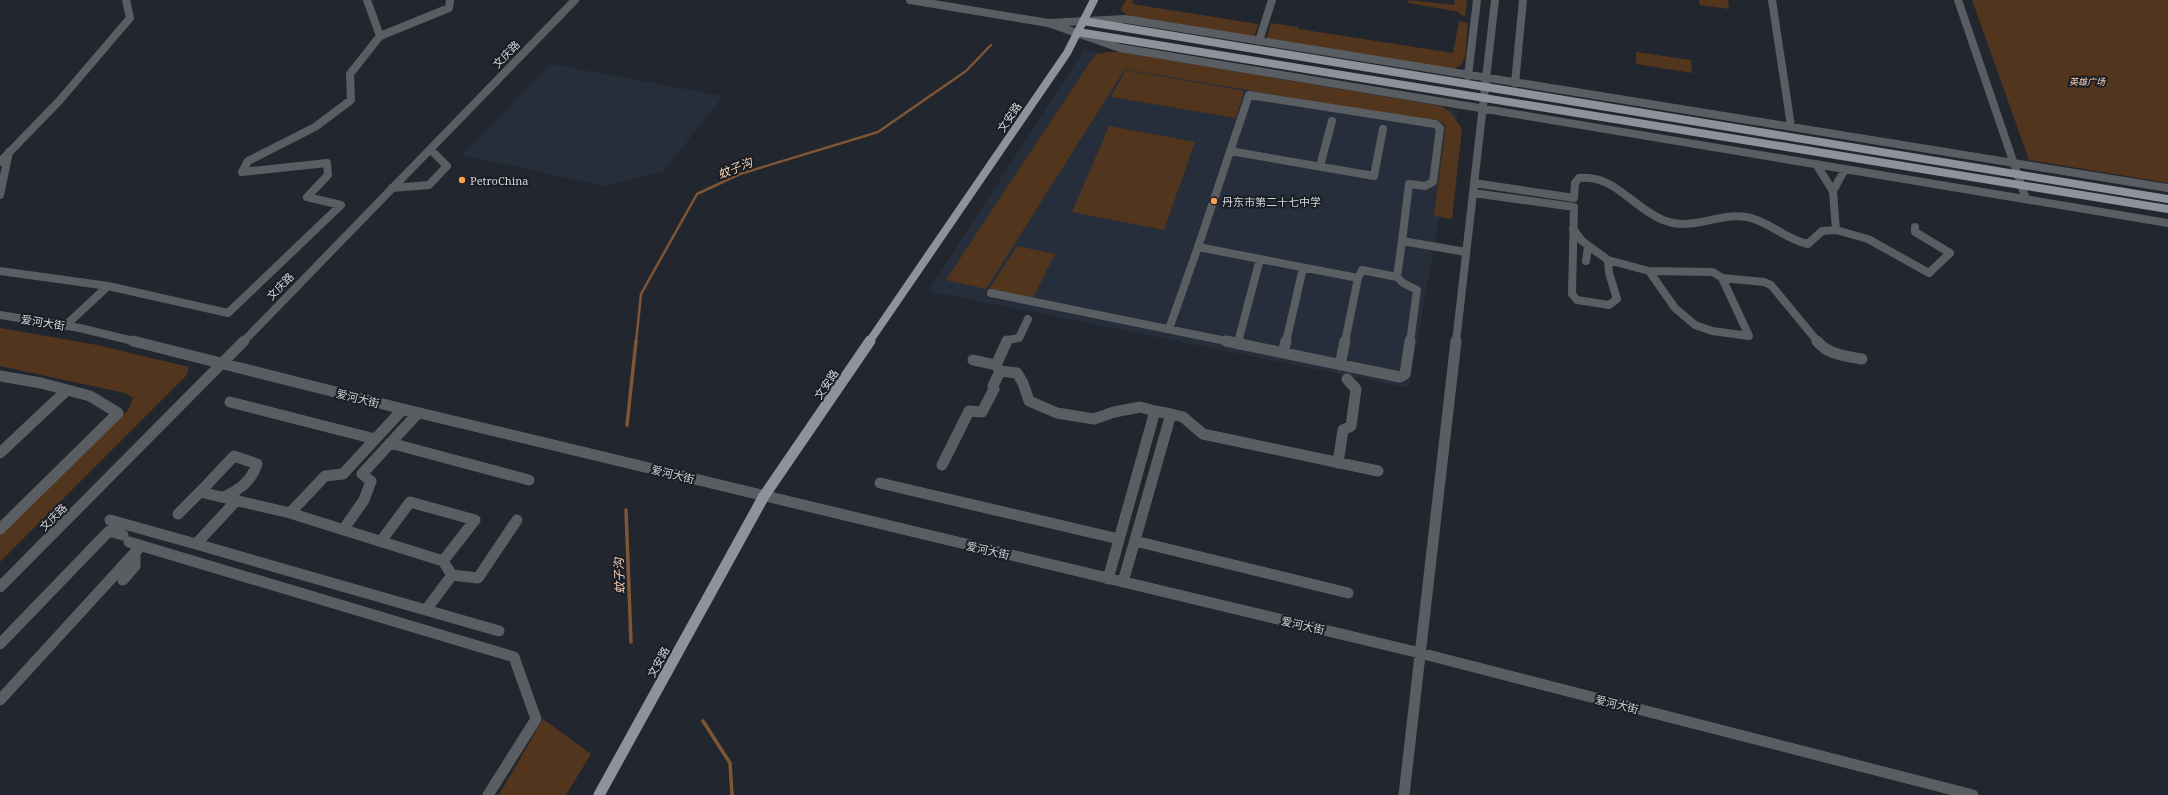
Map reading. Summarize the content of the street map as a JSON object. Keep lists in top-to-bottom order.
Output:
{
  "streets": {
    "main road": ["文安路"],
    "street": ["文庆路", "爱河大街"]
  },
  "crossings": [
    ["文庆路", "爱河大街"],
    ["文安路", "爱河大街"]
  ],
  "water": ["蚊子沟"],
  "parks": ["英雄广场"],
  "places": ["PetroChina", "丹东市第二十七中学"]
}
